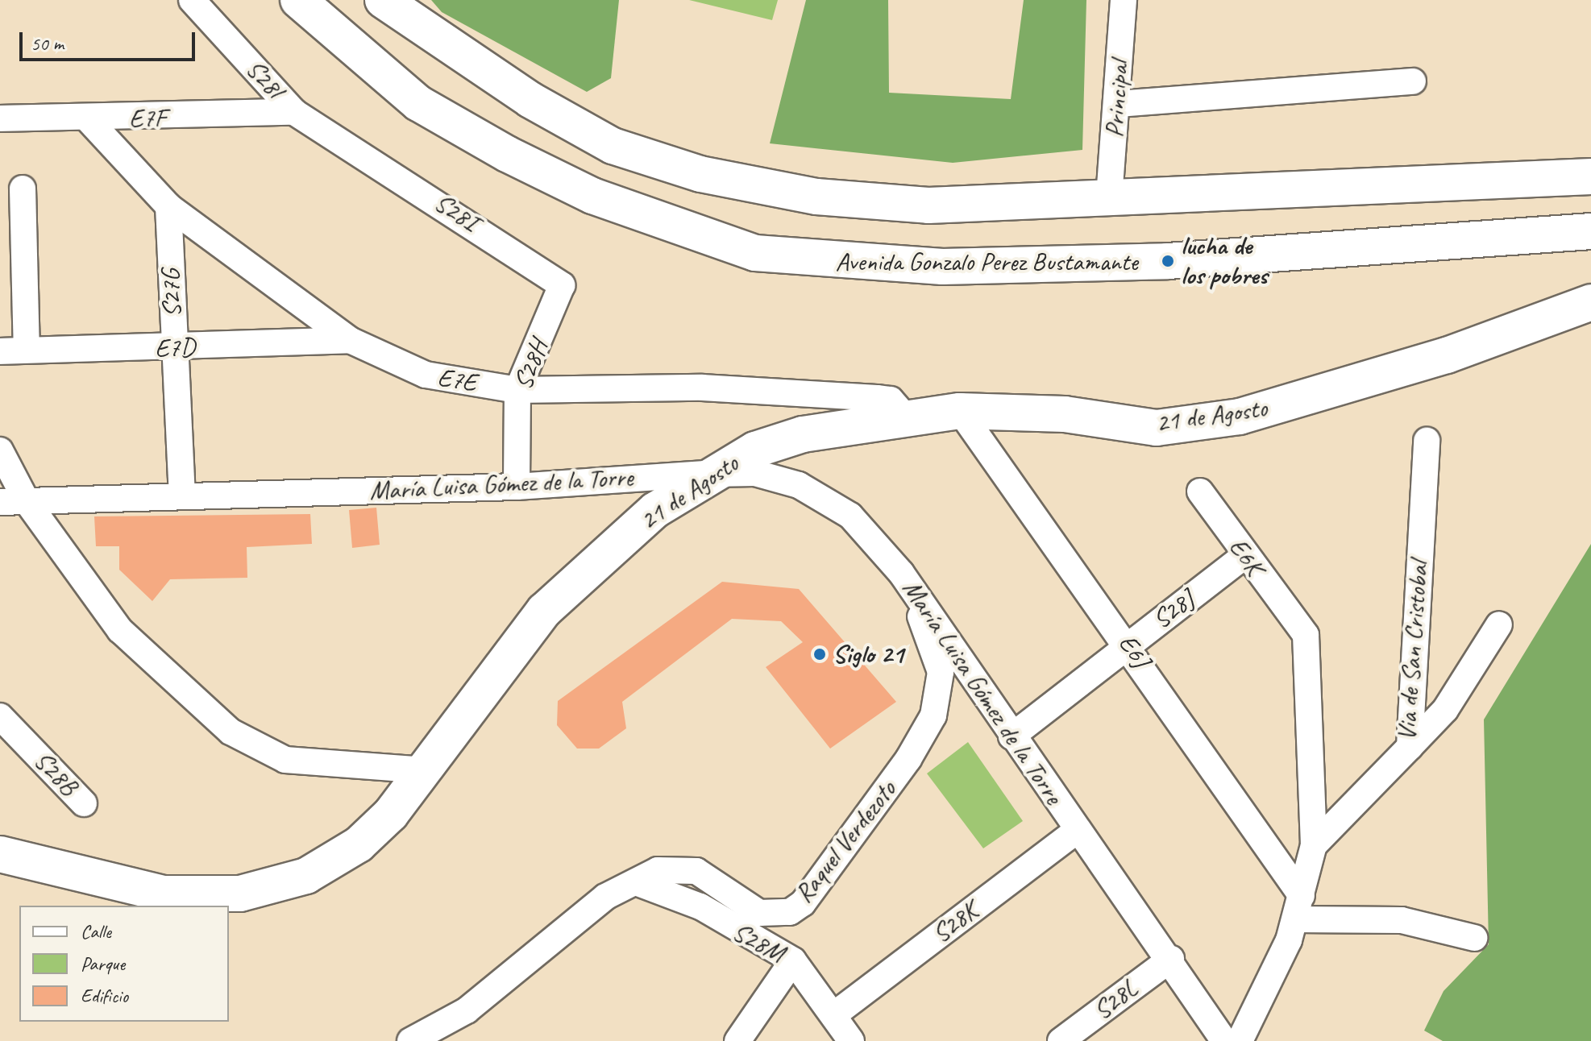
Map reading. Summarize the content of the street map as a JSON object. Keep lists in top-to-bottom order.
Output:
{
  "streets": {
    "main road": ["Avenida Gonzalo Perez Bustamante", "21 de Agosto"],
    "street": [
      "S28l",
      "Principal",
      "E7F",
      "S28I",
      "S27G",
      "E7D",
      "S28H",
      "E7E",
      "María Luisa Gómez de la Torre",
      "E6K",
      "S28J",
      "E6J",
      "Via de San Cristobal",
      "S28B",
      "Raquel Verdezoto",
      "S28K",
      "S28M",
      "S28L"
    ]
  },
  "crossings": [
    ["S28l", "E7F"],
    ["S28l", "S28I"],
    ["E7F", "E7E"],
    ["S28I", "S28H"],
    ["S27G", "E7D"],
    ["S27G", "E7E"],
    ["S27G", "María Luisa Gómez de la Torre"],
    ["E7D", "E7E"],
    ["S28H", "E7E"],
    ["S28H", "María Luisa Gómez de la Torre"],
    ["E7E", "21 de Agosto"],
    ["21 de Agosto", "María Luisa Gómez de la Torre"],
    ["21 de Agosto", "E6J"],
    ["María Luisa Gómez de la Torre", "S28J"],
    ["María Luisa Gómez de la Torre", "Raquel Verdezoto"],
    ["María Luisa Gómez de la Torre", "S28K"],
    ["María Luisa Gómez de la Torre", "S28L"],
    ["E6K", "S28J"],
    ["E6K", "Via de San Cristobal"],
    ["S28J", "E6J"],
    ["Raquel Verdezoto", "S28M"],
    ["S28K", "S28M"]
  ],
  "places": ["lucha de los pobres", "Siglo 21"],
  "legend": ["Calle", "Parque", "Edificio"],
  "scale_bar": "50 m"
}
